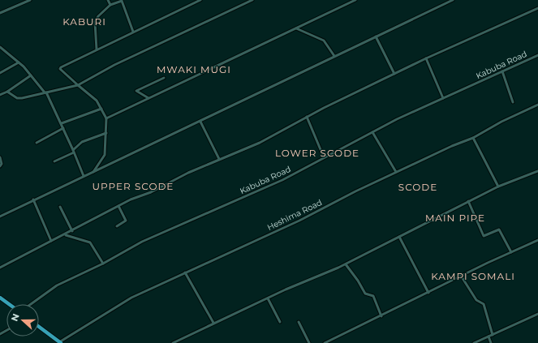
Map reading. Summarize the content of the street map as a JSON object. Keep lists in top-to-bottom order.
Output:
{
  "streets": {
    "street": ["Kabuba Road", "Heshima Road"]
  },
  "districts": [
    "KABURI",
    "MWAKI MUGI",
    "LOWER SCODE",
    "UPPER SCODE",
    "SCODE",
    "MAIN PIPE",
    "KAMPI SOMALI"
  ],
  "north": "left"
}
